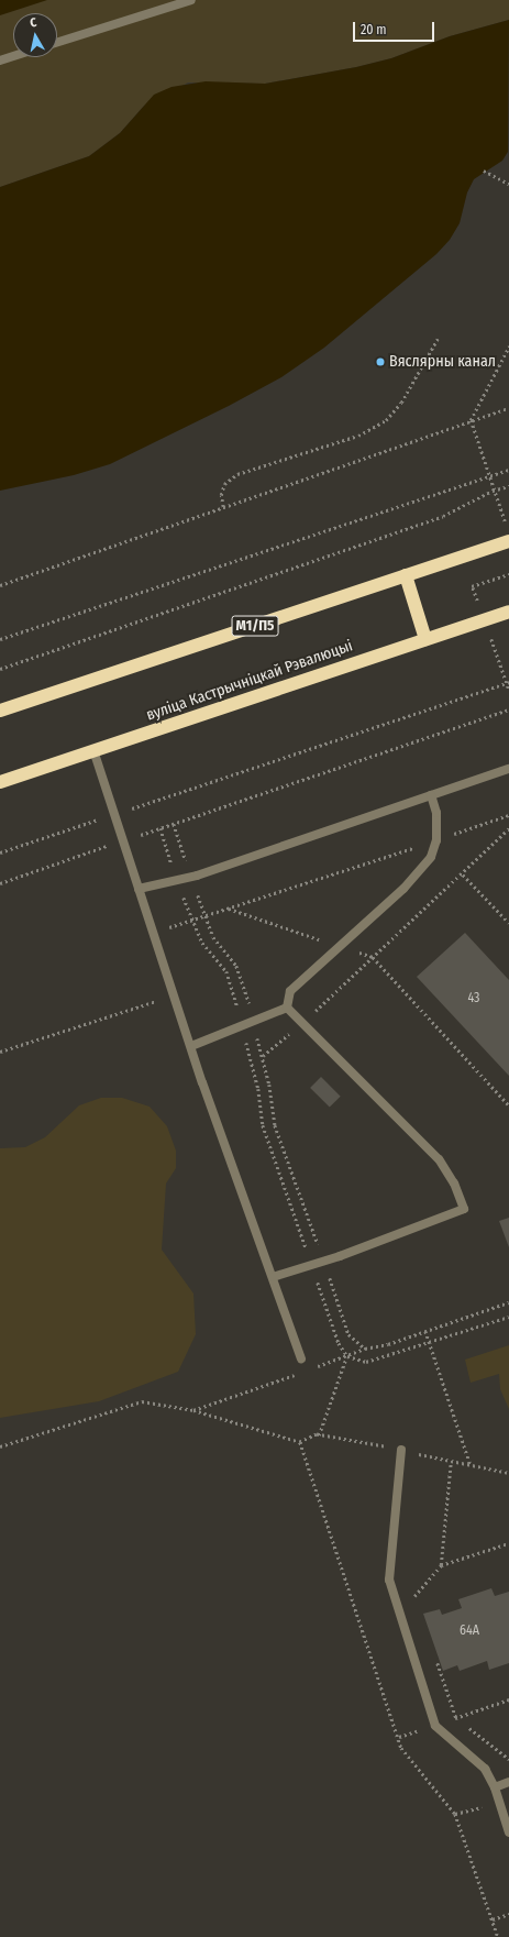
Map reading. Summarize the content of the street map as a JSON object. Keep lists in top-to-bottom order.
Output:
{
  "streets": {
    "highway": ["М1/П5", "вуліца Кастрычніцкай Рэвалюцыі"]
  },
  "places": ["Вяслярны канал"],
  "house_numbers": ["43", "64А"],
  "scale_bar": "20 m",
  "north": "top"
}
